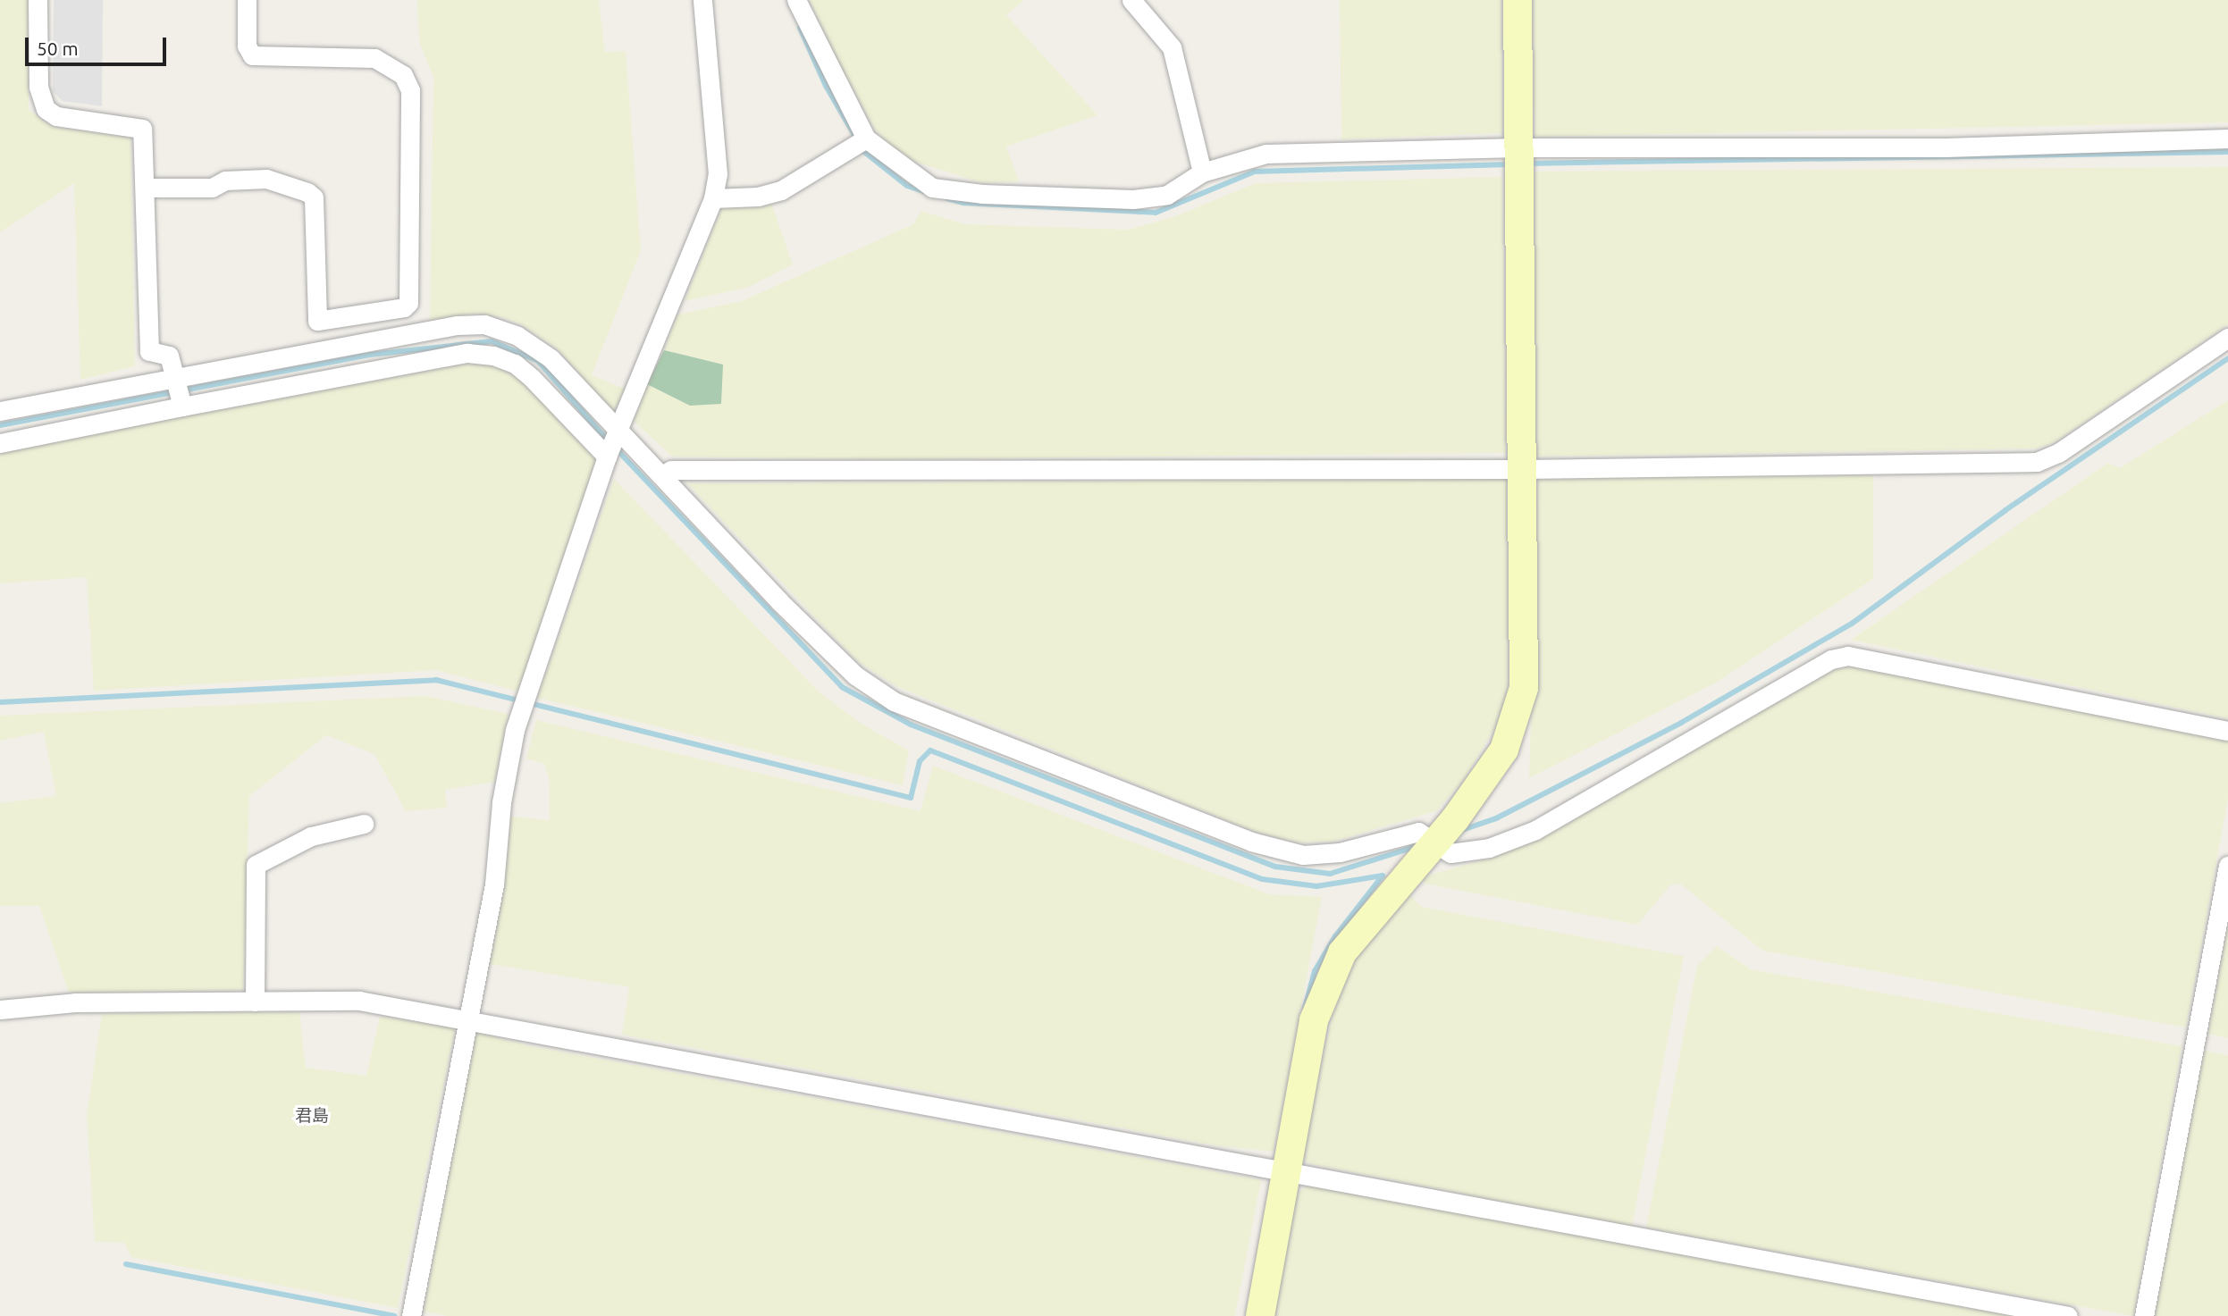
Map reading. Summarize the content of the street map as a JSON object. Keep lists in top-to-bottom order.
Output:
{
  "districts": ["君島"],
  "scale_bar": "50 m"
}
